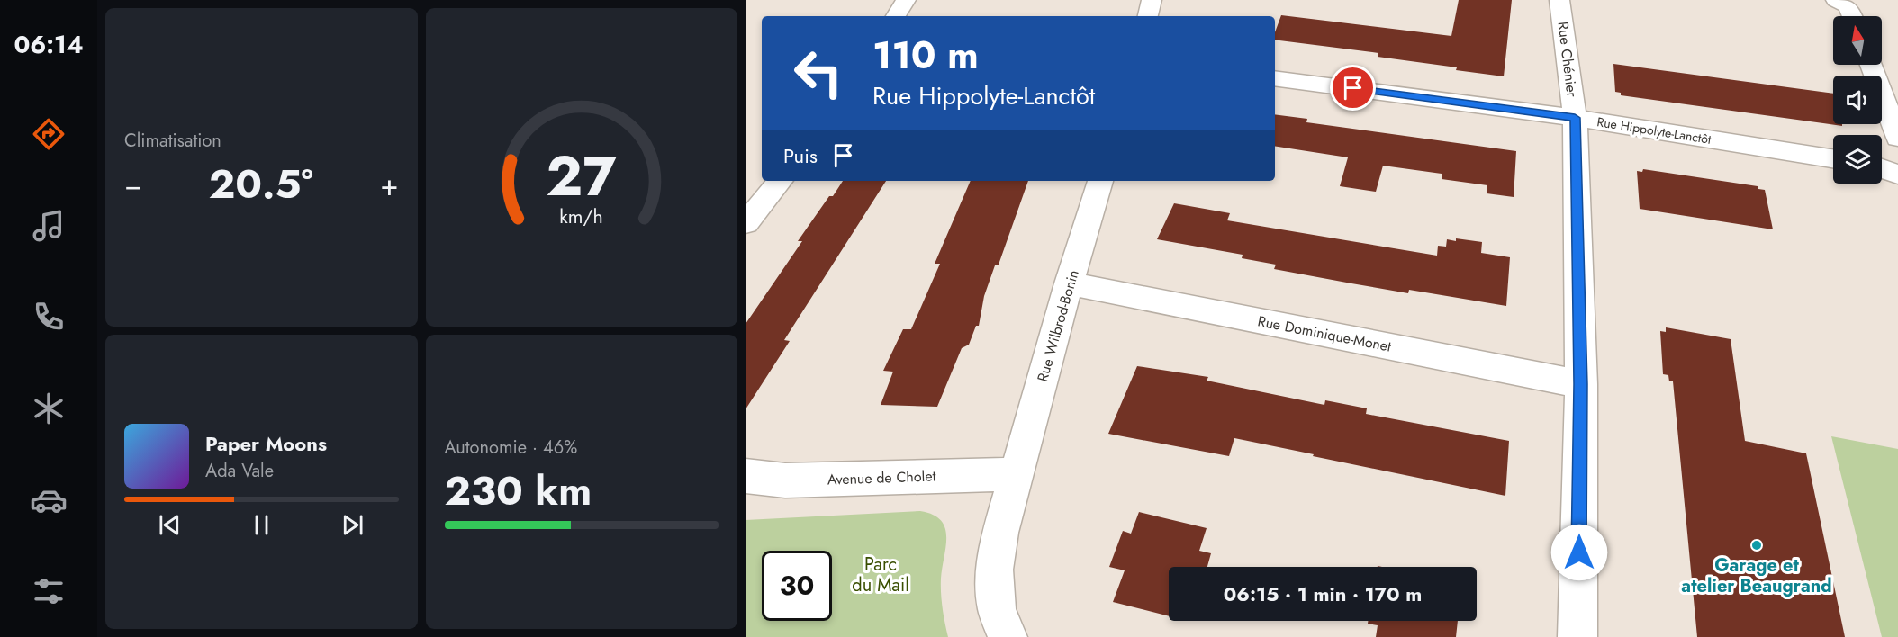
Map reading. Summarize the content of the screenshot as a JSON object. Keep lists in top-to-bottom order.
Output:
{
  "streets": {
    "street": [
      "Rue Chénier",
      "Rue Hippolyte-Lanctôt",
      "Rue Wilbrod-Bonin",
      "Rue Dominique-Monet",
      "Avenue de Cholet"
    ]
  },
  "crossings": [
    ["Rue Chénier", "Rue Hippolyte-Lanctôt"],
    ["Rue Chénier", "Rue Dominique-Monet"],
    ["Rue Wilbrod-Bonin", "Rue Dominique-Monet"],
    ["Rue Wilbrod-Bonin", "Avenue de Cholet"]
  ],
  "parks": ["Parc du Mail"],
  "places": ["Garage et atelier Beaugrand"],
  "north": "top",
  "page": {
    "tabs": "06:14",
    "tile": [
      "Climatisation",
      ["Autonomie · 46%", "230 km"]
    ],
    "turn": ["110 m", "Rue Hippolyte-Lanctôt"],
    "then": "Puis",
    "heat": ["−", "20.5°", "+"],
    "song": ["Paper Moons", "Ada Vale"],
    "limit": "30",
    "trip": "06:15 · 1 min · 170 m",
    "gauge": ["27", "km/h"]
  }
}
